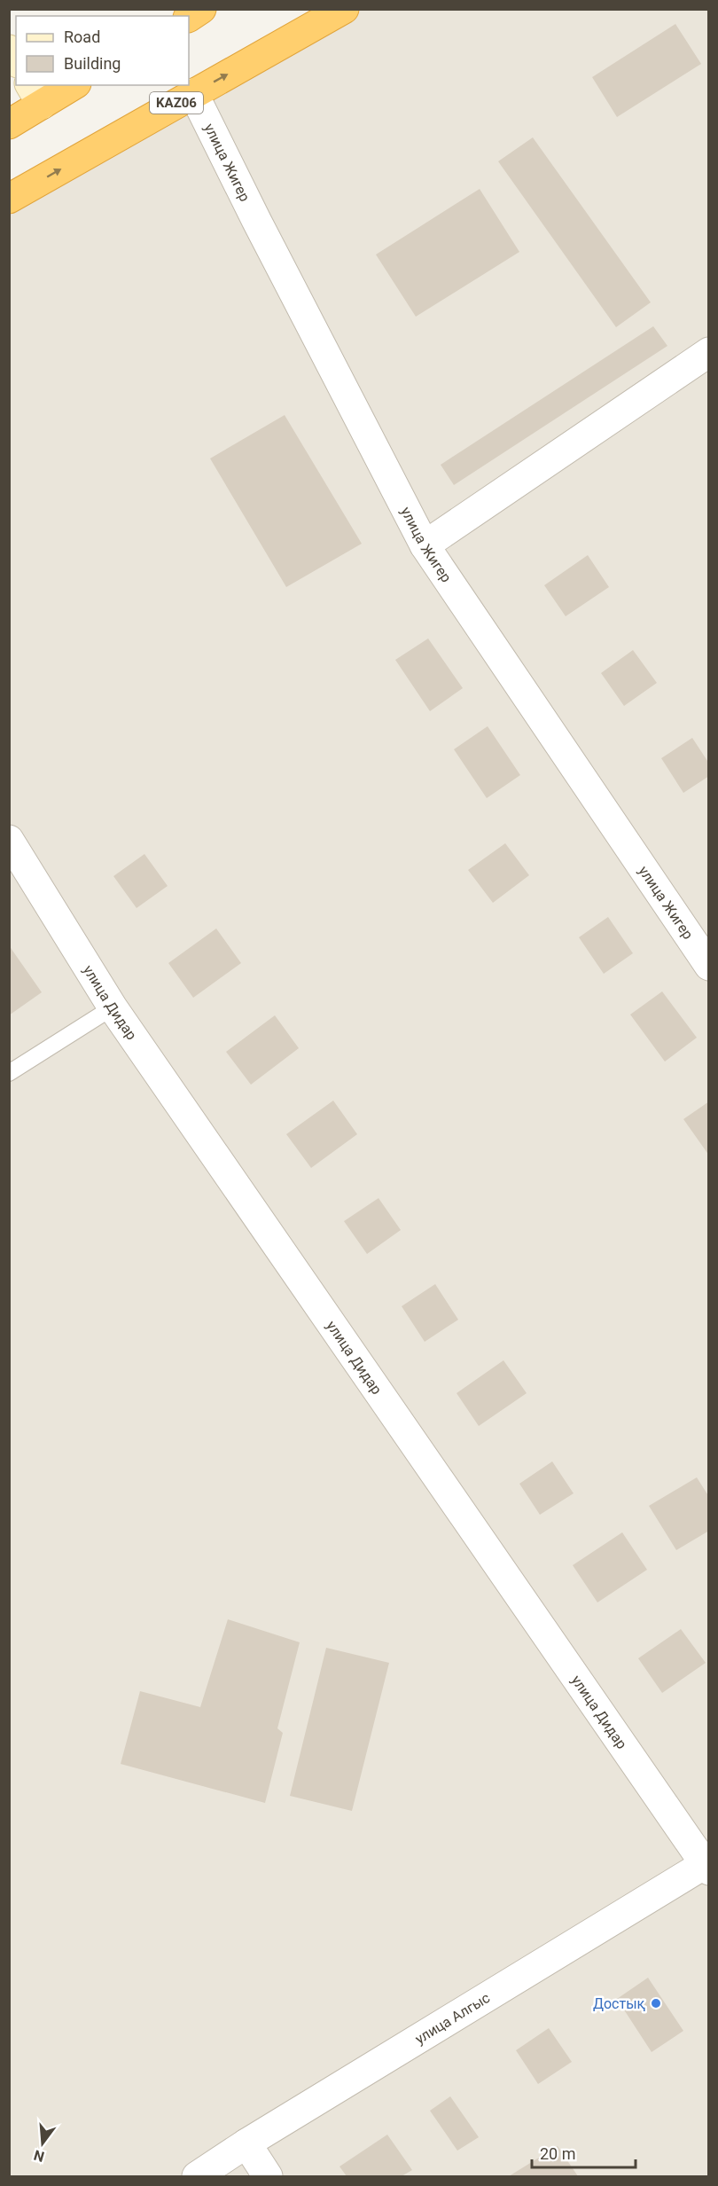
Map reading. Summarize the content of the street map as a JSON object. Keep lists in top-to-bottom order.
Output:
{
  "streets": {
    "highway": ["KАZ06"],
    "street": ["улица Жигер", "улица Дидар", "улица Алгыс"]
  },
  "crossings": [
    ["KАZ06", "улица Жигер"],
    ["улица Дидар", "улица Алгыс"]
  ],
  "places": ["Достық"],
  "legend": ["Road", "Building"],
  "scale_bar": "20 m",
  "north": "bottom"
}
